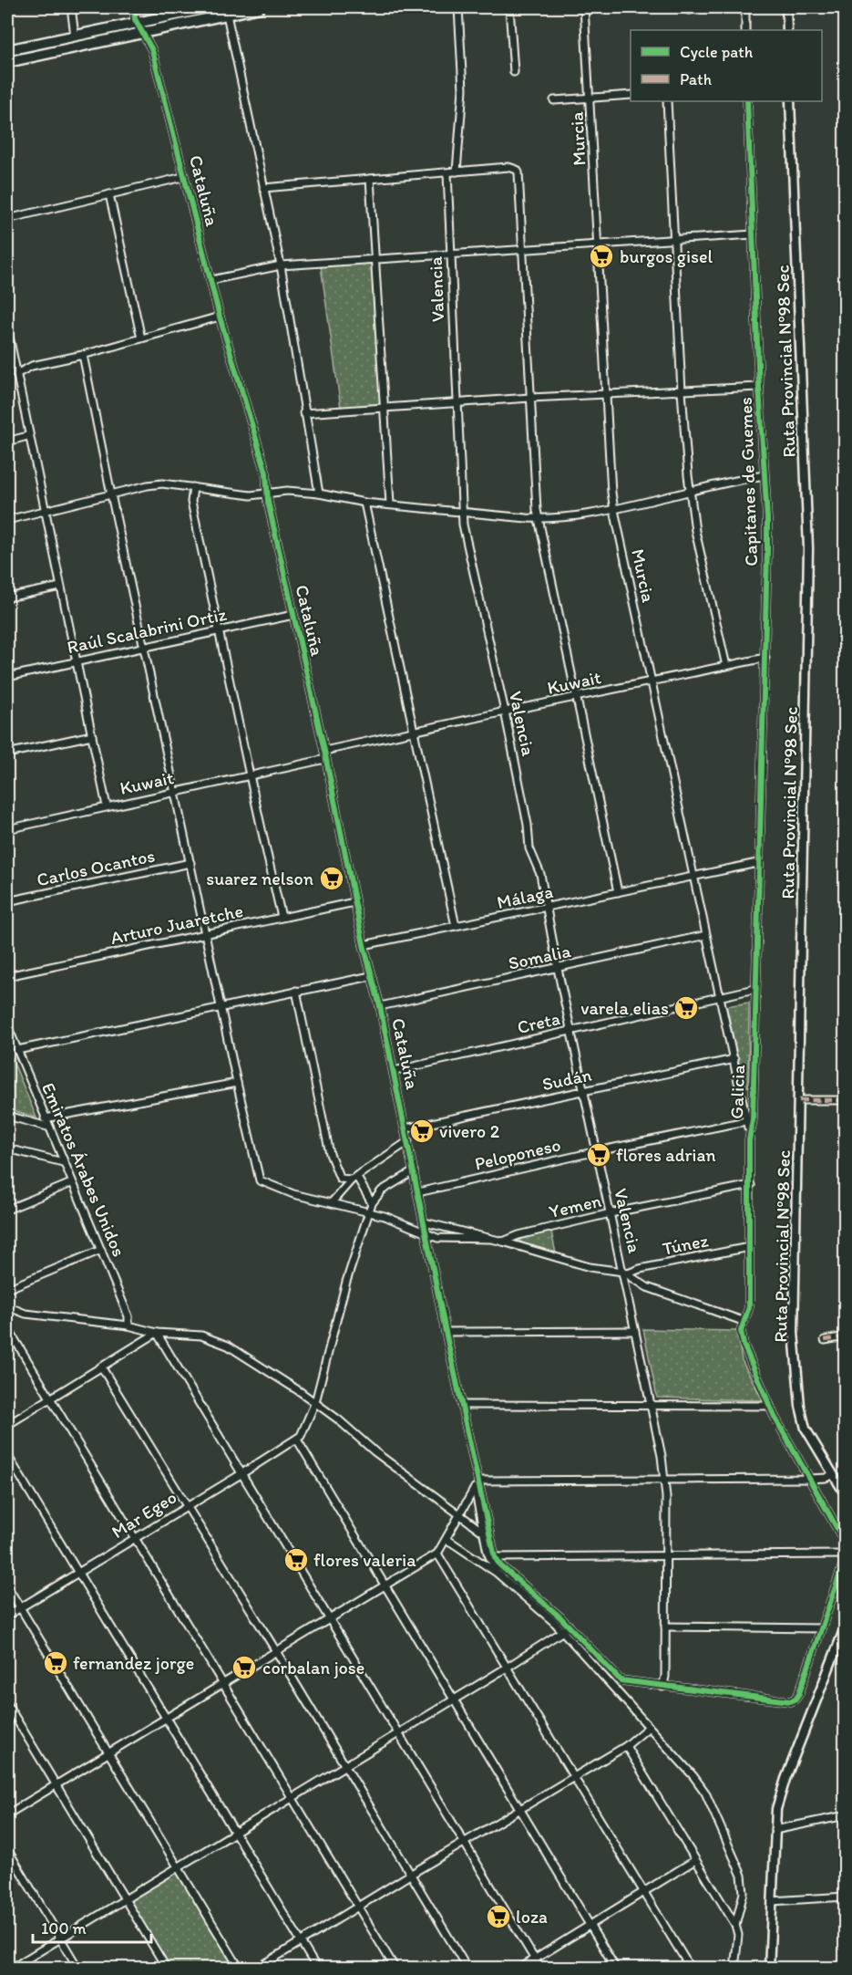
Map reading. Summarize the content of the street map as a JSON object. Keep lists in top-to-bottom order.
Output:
{
  "streets": {
    "street": [
      "Murcia",
      "Cataluña",
      "Valencia",
      "Ruta Provincial Nº98 Sec",
      "Capitanes de Guemes",
      "Raúl Scalabrini Ortiz",
      "Kuwait",
      "Carlos Ocantos",
      "Málaga",
      "Arturo Juaretche",
      "Somalia",
      "Creta",
      "Sudán",
      "Galicia",
      "Peloponeso",
      "Emiratos Árabes Unidos",
      "Yemen",
      "Túnez",
      "Mar Egeo"
    ]
  },
  "crossings": [
    ["Murcia", "Kuwait"],
    ["Murcia", "Málaga"],
    ["Murcia", "Somalia"],
    ["Murcia", "Creta"],
    ["Murcia", "Sudán"],
    ["Murcia", "Galicia"],
    ["Murcia", "Peloponeso"],
    ["Cataluña", "Raúl Scalabrini Ortiz"],
    ["Cataluña", "Kuwait"],
    ["Cataluña", "Málaga"],
    ["Cataluña", "Arturo Juaretche"],
    ["Cataluña", "Somalia"],
    ["Cataluña", "Creta"],
    ["Cataluña", "Sudán"],
    ["Cataluña", "Peloponeso"],
    ["Valencia", "Kuwait"],
    ["Valencia", "Málaga"],
    ["Valencia", "Somalia"],
    ["Valencia", "Creta"],
    ["Valencia", "Sudán"],
    ["Valencia", "Peloponeso"],
    ["Valencia", "Yemen"],
    ["Valencia", "Túnez"],
    ["Capitanes de Guemes", "Kuwait"],
    ["Capitanes de Guemes", "Málaga"],
    ["Capitanes de Guemes", "Galicia"],
    ["Málaga", "Galicia"],
    ["Creta", "Galicia"],
    ["Galicia", "Peloponeso"],
    ["Galicia", "Yemen"],
    ["Galicia", "Túnez"]
  ],
  "places": {
    "supermarket": [
      "burgos gisel",
      "suarez nelson",
      "varela elias",
      "vivero 2",
      "flores adrian",
      "flores valeria",
      "fernandez jorge",
      "corbalan jose",
      "loza"
    ]
  },
  "legend": ["Cycle path", "Path"],
  "scale_bar": "100 m"
}
